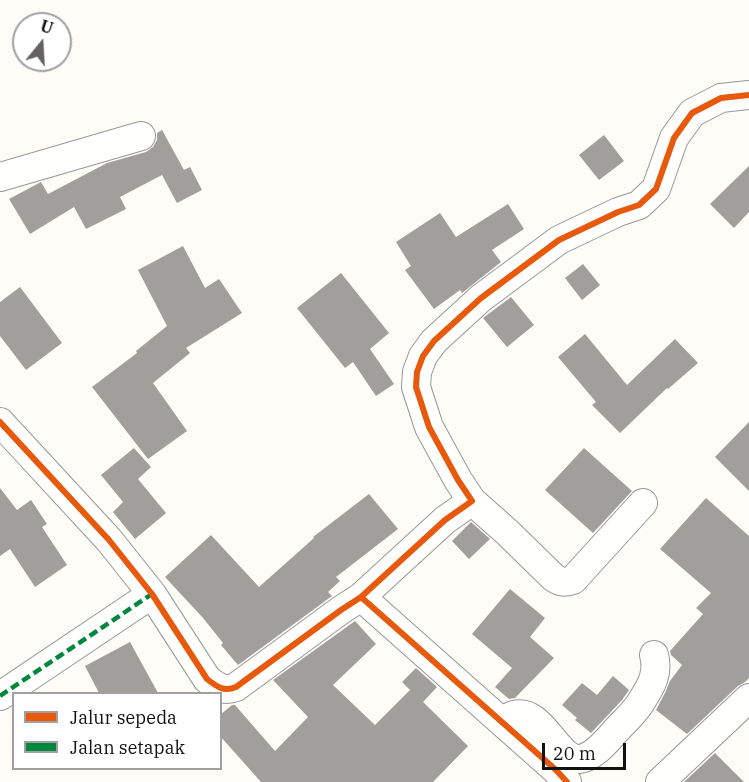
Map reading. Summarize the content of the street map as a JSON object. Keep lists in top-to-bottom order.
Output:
{
  "legend": ["Jalur sepeda", "Jalan setapak"],
  "scale_bar": "20 m",
  "north": "top"
}
